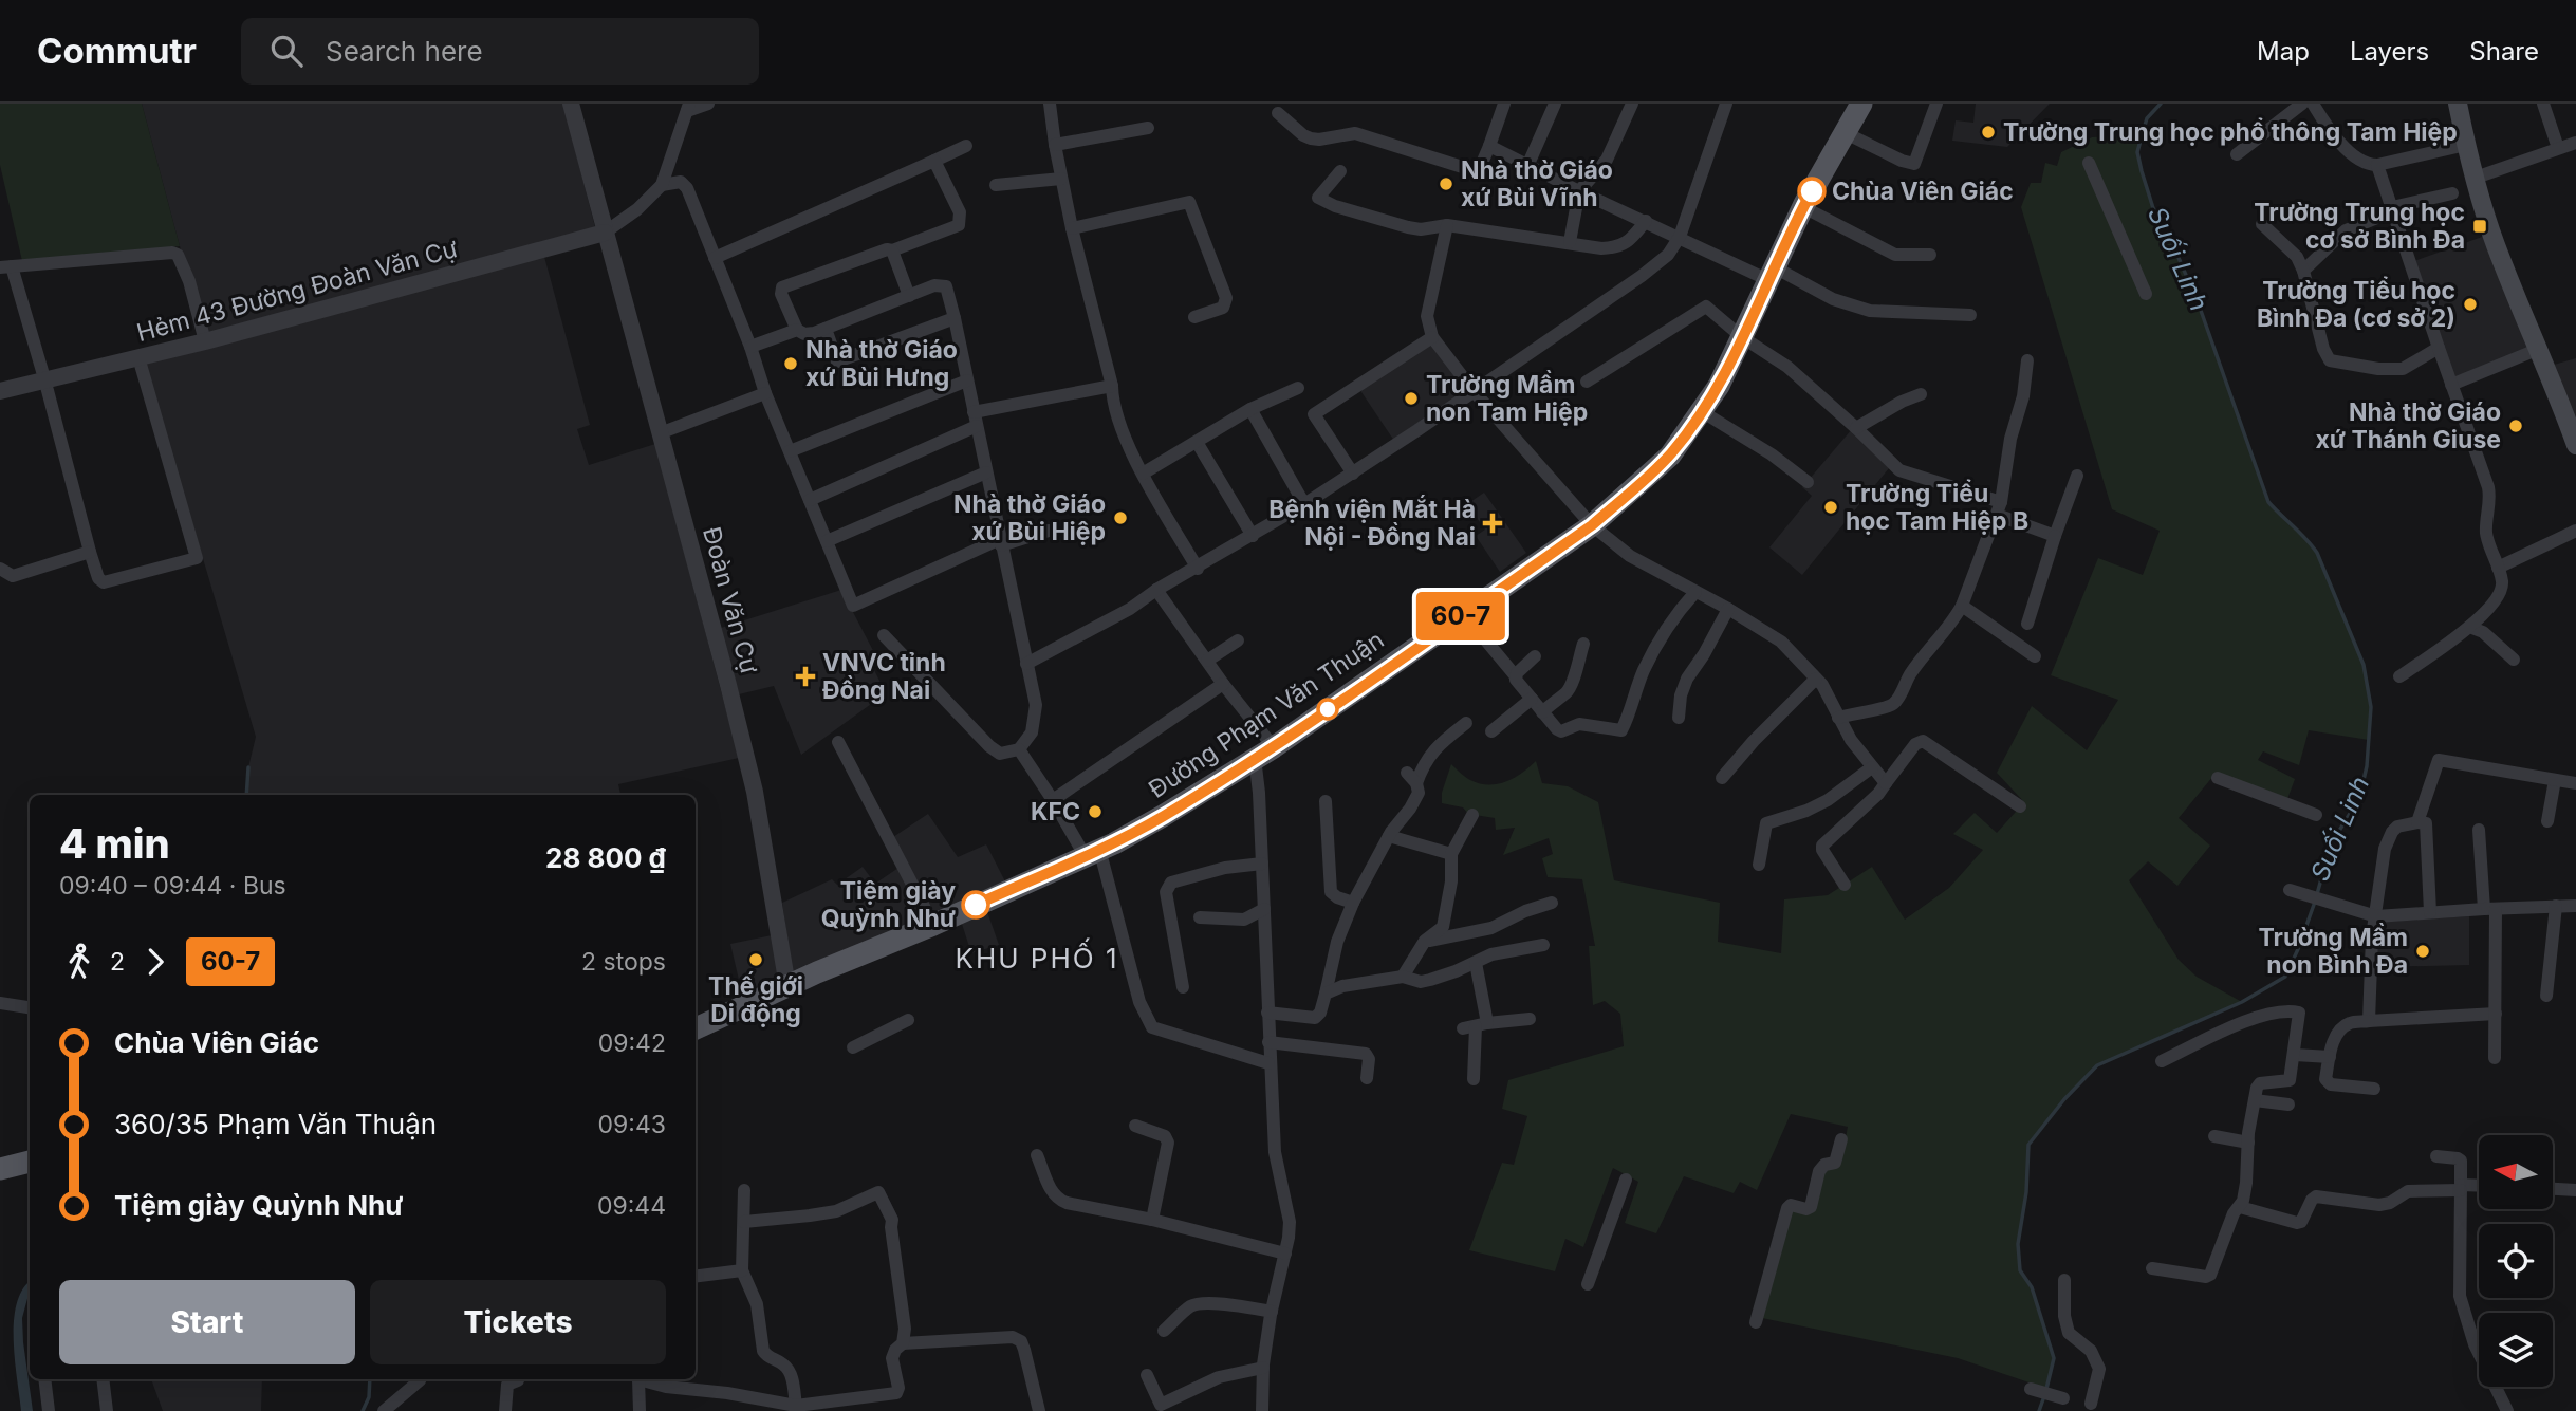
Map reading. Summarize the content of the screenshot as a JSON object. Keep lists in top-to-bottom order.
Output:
{
  "streets": {
    "main road": ["Đường Phạm Văn Thuận"],
    "street": ["Hẻm 43 Đường Đoàn Văn Cự", "Đoàn Văn Cự"]
  },
  "crossings": [
    ["Hẻm 43 Đường Đoàn Văn Cự", "Đoàn Văn Cự"],
    ["Đoàn Văn Cự", "Đường Phạm Văn Thuận"]
  ],
  "districts": ["KHU PHỐ 1"],
  "water": ["Suối Linh"],
  "places": {
    "other": [
      "Trường Trung học phổ thông Tam Hiệp",
      "Nhà thờ Giáo xứ Bùi Vĩnh",
      "Chùa Viên Giác",
      "Trường Tiểu học Bình Đa (cơ sở 2)",
      "Nhà thờ Giáo xứ Bùi Hưng",
      "Trường Mầm non Tam Hiệp",
      "Nhà thờ Giáo xứ Thánh Giuse",
      "Trường Tiểu học Tam Hiệp B",
      "Nhà thờ Giáo xứ Bùi Hiệp",
      "KFC",
      "Tiệm giày Quỳnh Như",
      "Trường Mầm non Bình Đa",
      "Thế giới Di động"
    ],
    "transit": ["Trường Trung học cơ sở Bình Đa"],
    "health": ["Bệnh viện Mắt Hà Nội - Đồng Nai", "VNVC tỉnh Đồng Nai"]
  },
  "lines": ["bus line 60-7"],
  "north": "left",
  "page": {
    "header": "Commutr",
    "search": "Search here",
    "nav": ["Map", "Layers", "Share"],
    "on_map": "60-7",
    "heading": ["4 min", "09:40 – 09:44 · Bus", "28 800 ₫"],
    "legs": ["2", "60-7", "2 stops"],
    "list": [
      {
        "name": "Chùa Viên Giác",
        "value": "09:42"
      },
      {
        "name": "360/35 Phạm Văn Thuận",
        "value": "09:43"
      },
      {
        "name": "Tiệm giày Quỳnh Như",
        "value": "09:44"
      }
    ],
    "buttons": ["Start", "Tickets"]
  }
}
